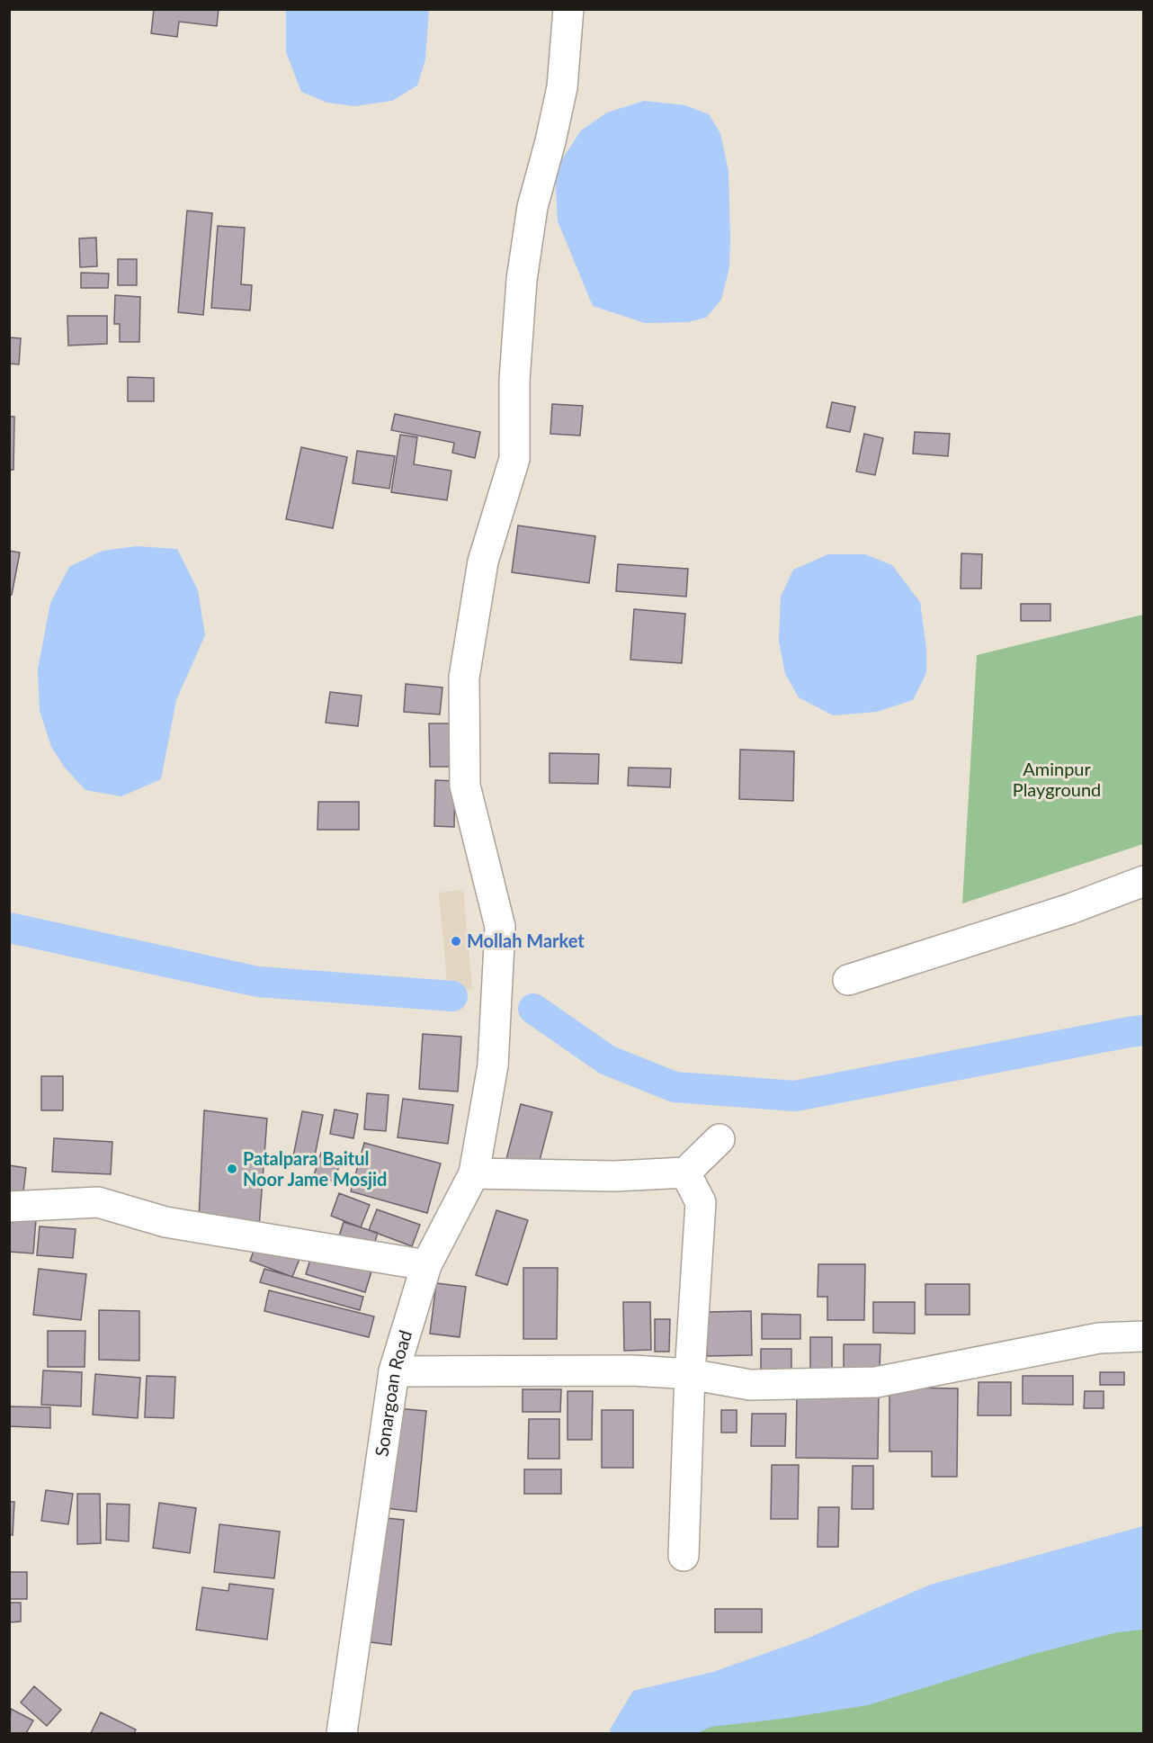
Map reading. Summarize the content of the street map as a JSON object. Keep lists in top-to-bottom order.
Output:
{
  "streets": {
    "street": ["Sonargoan Road"]
  },
  "parks": ["Aminpur Playground"],
  "places": ["Mollah Market", "Patalpara Baitul Noor Jame Mosjid"]
}
